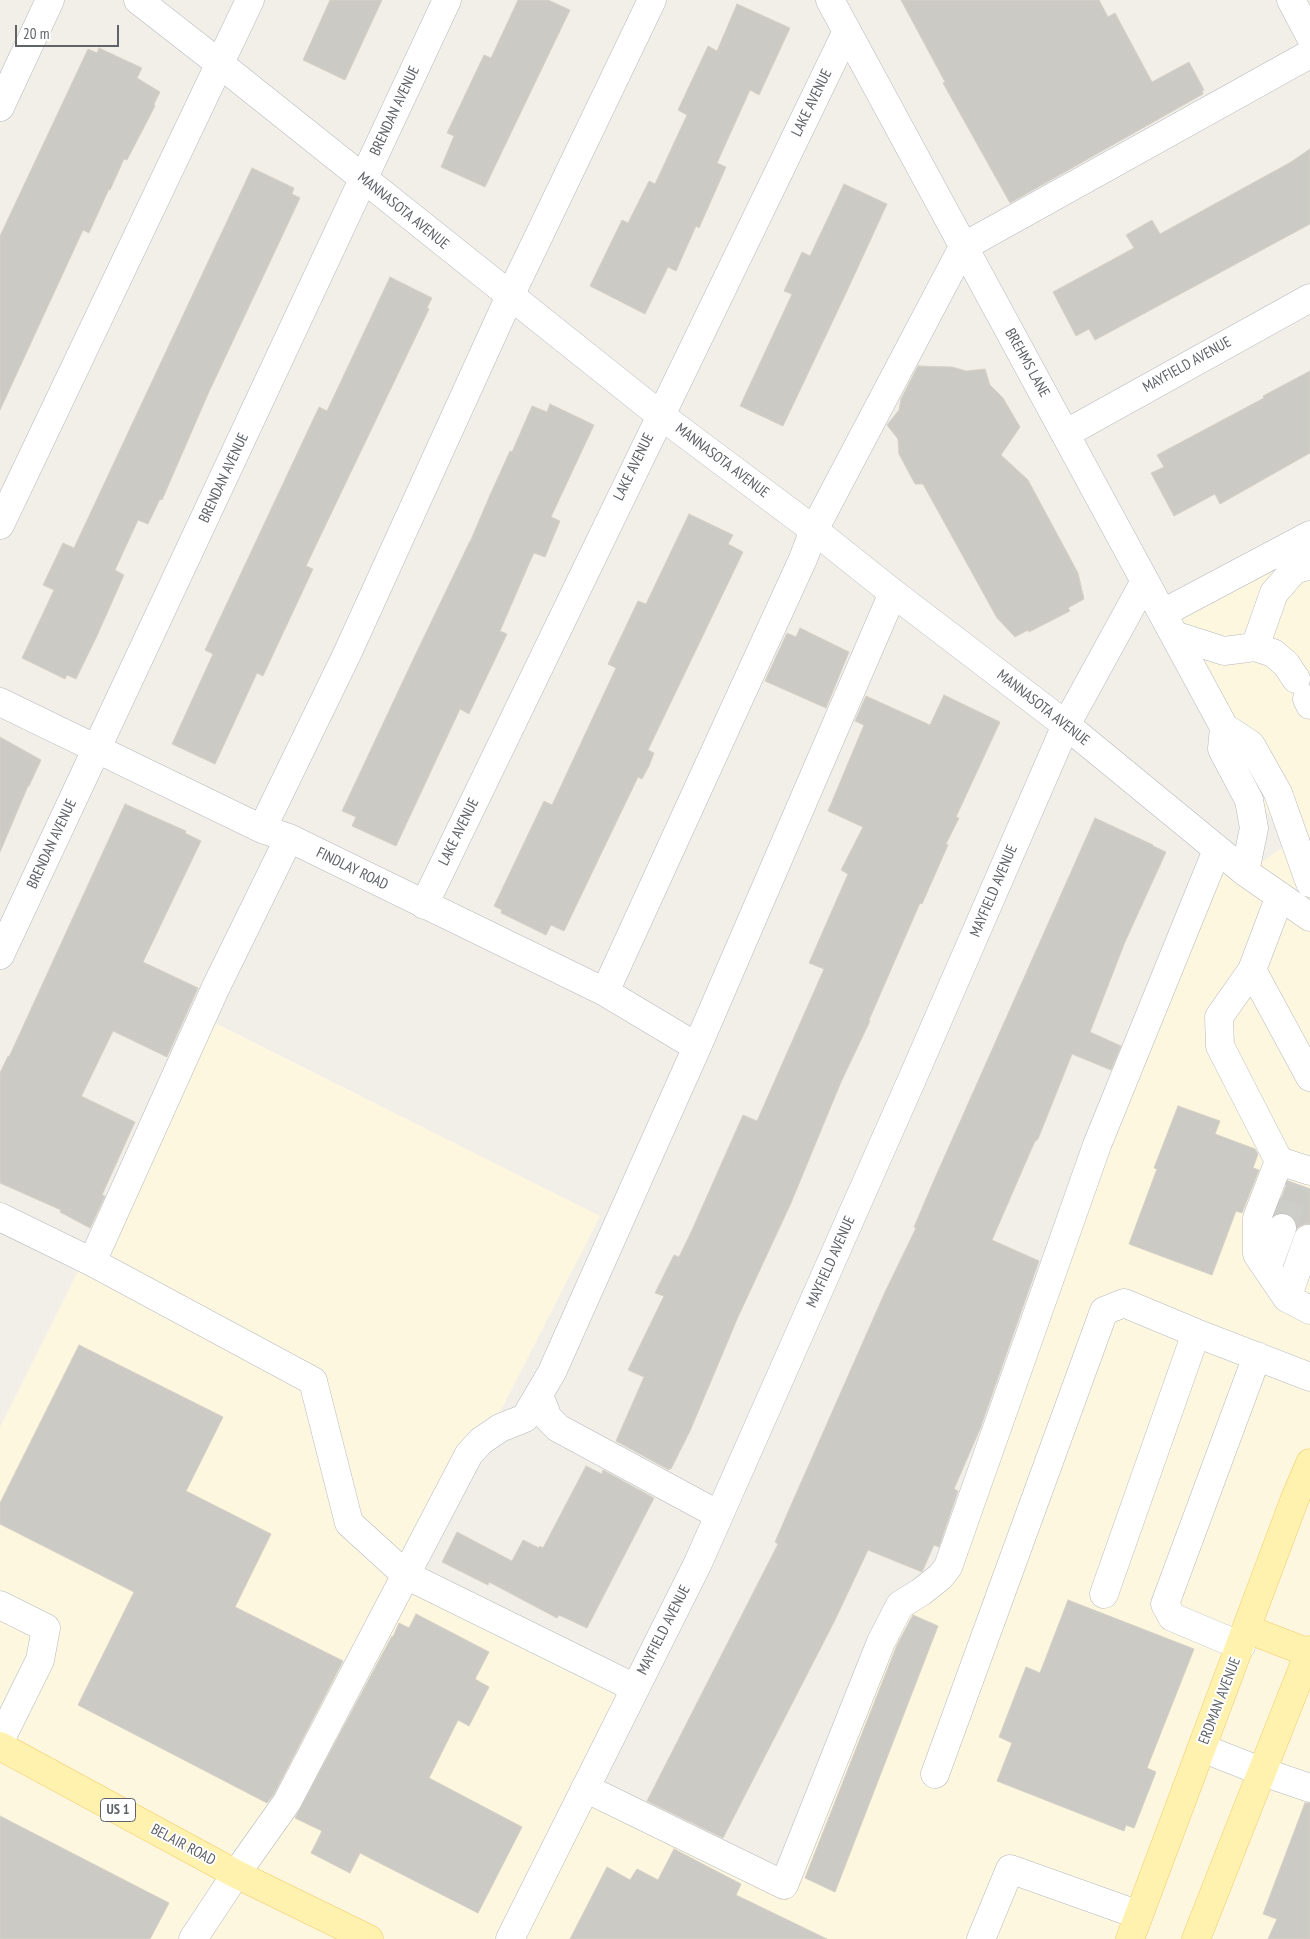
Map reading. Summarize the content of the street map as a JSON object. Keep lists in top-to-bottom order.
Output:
{
  "streets": {
    "main road": ["ERDMAN AVENUE", "US 1", "BELAIR ROAD"],
    "street": [
      "LAKE AVENUE",
      "BRENDAN AVENUE",
      "MANNASOTA AVENUE",
      "BREHMS LANE",
      "MAYFIELD AVENUE",
      "FINDLAY ROAD"
    ]
  },
  "crossings": [
    ["LAKE AVENUE", "MANNASOTA AVENUE"],
    ["LAKE AVENUE", "BREHMS LANE"],
    ["LAKE AVENUE", "FINDLAY ROAD"],
    ["BRENDAN AVENUE", "MANNASOTA AVENUE"],
    ["BRENDAN AVENUE", "FINDLAY ROAD"],
    ["MANNASOTA AVENUE", "MAYFIELD AVENUE"],
    ["BREHMS LANE", "MAYFIELD AVENUE"]
  ],
  "scale_bar": "20 m"
}
